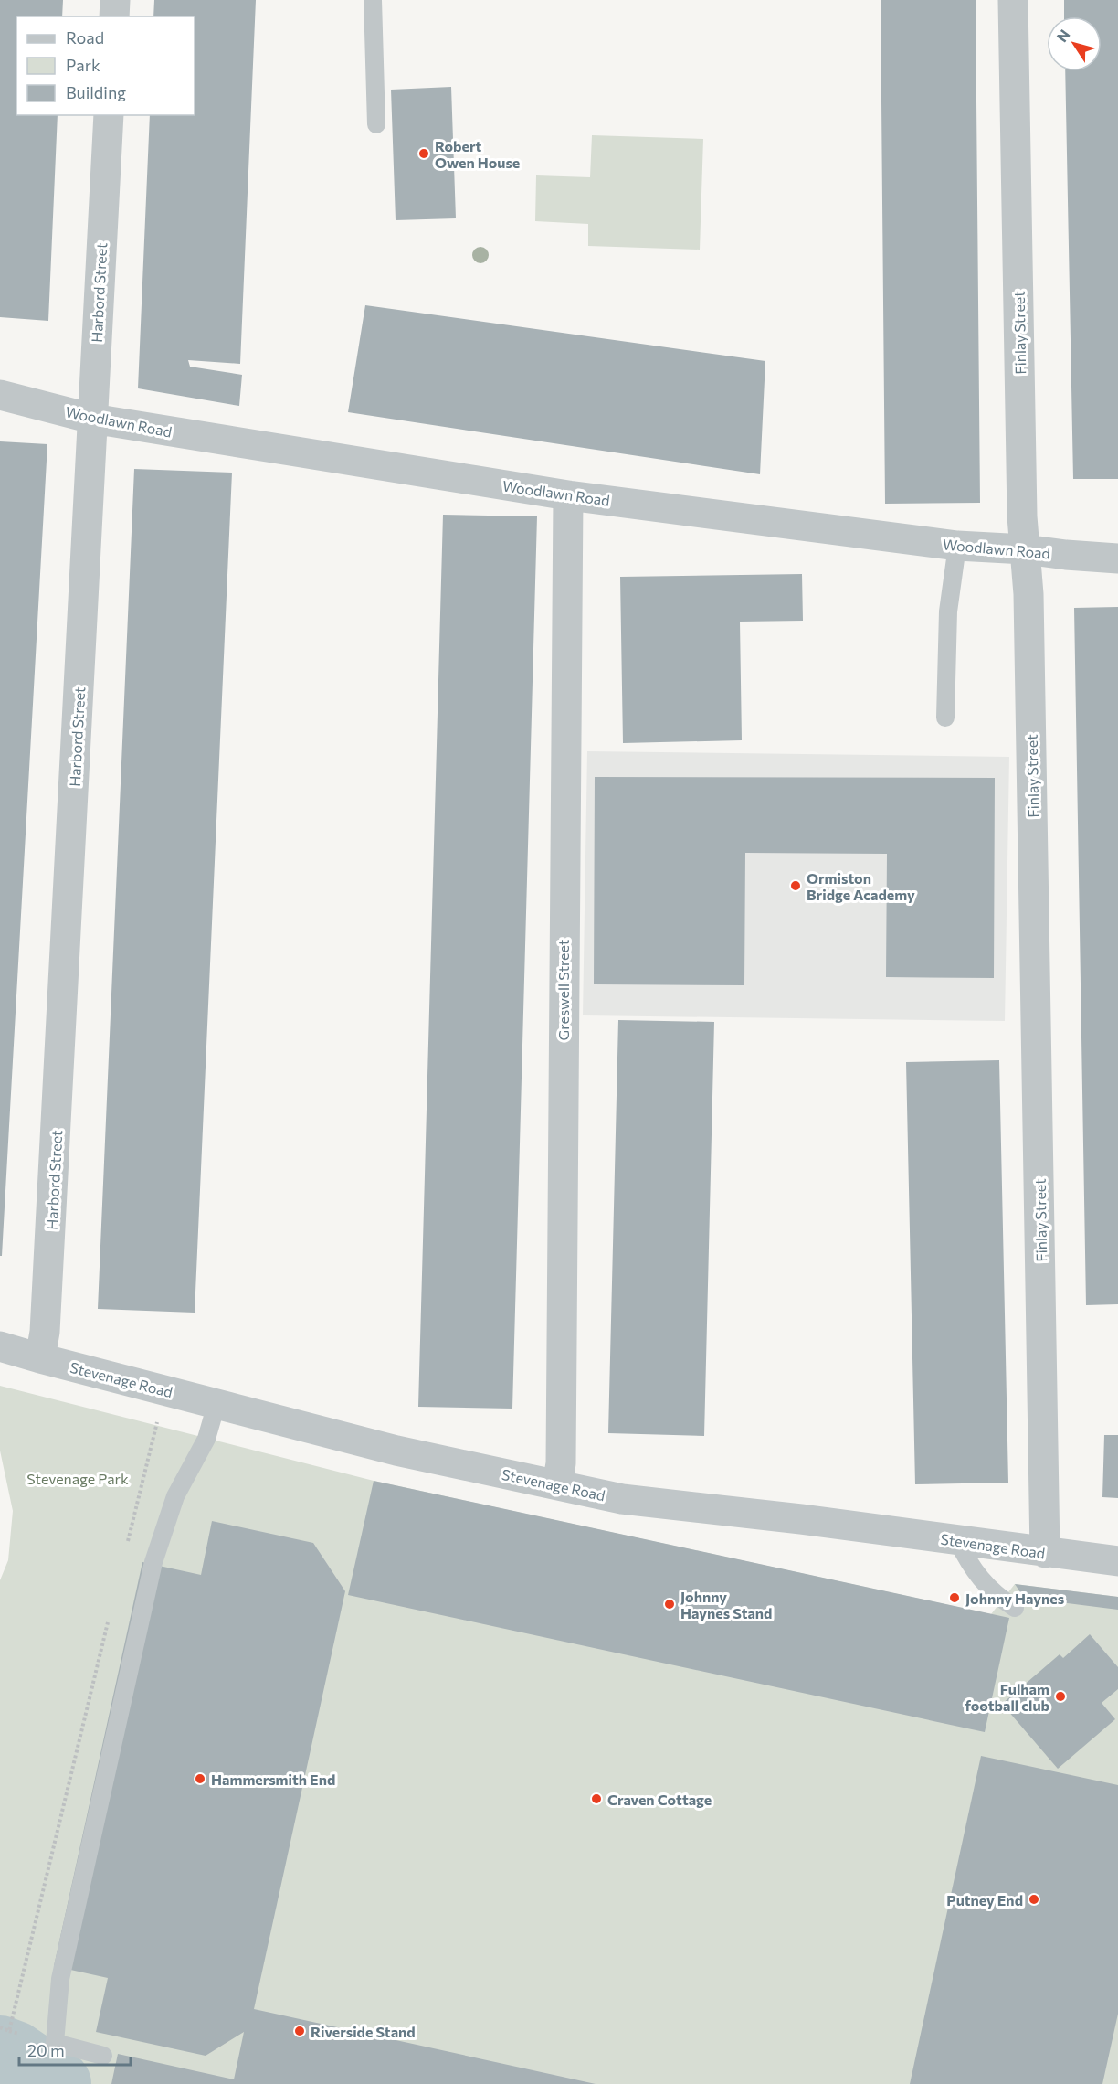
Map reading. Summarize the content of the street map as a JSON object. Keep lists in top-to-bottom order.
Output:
{
  "streets": {
    "street": [
      "Harbord Street",
      "Finlay Street",
      "Woodlawn Road",
      "Greswell Street",
      "Stevenage Road"
    ]
  },
  "crossings": [
    ["Harbord Street", "Woodlawn Road"],
    ["Harbord Street", "Stevenage Road"],
    ["Finlay Street", "Woodlawn Road"],
    ["Finlay Street", "Stevenage Road"],
    ["Woodlawn Road", "Greswell Street"],
    ["Greswell Street", "Stevenage Road"]
  ],
  "parks": ["Stevenage Park"],
  "places": [
    "Robert Owen House",
    "Ormiston Bridge Academy",
    "Johnny Haynes",
    "Johnny Haynes Stand",
    "Fulham football club",
    "Hammersmith End",
    "Craven Cottage",
    "Putney End",
    "Riverside Stand"
  ],
  "legend": ["Road", "Park", "Building"],
  "scale_bar": "20 m",
  "north": "top left"
}
